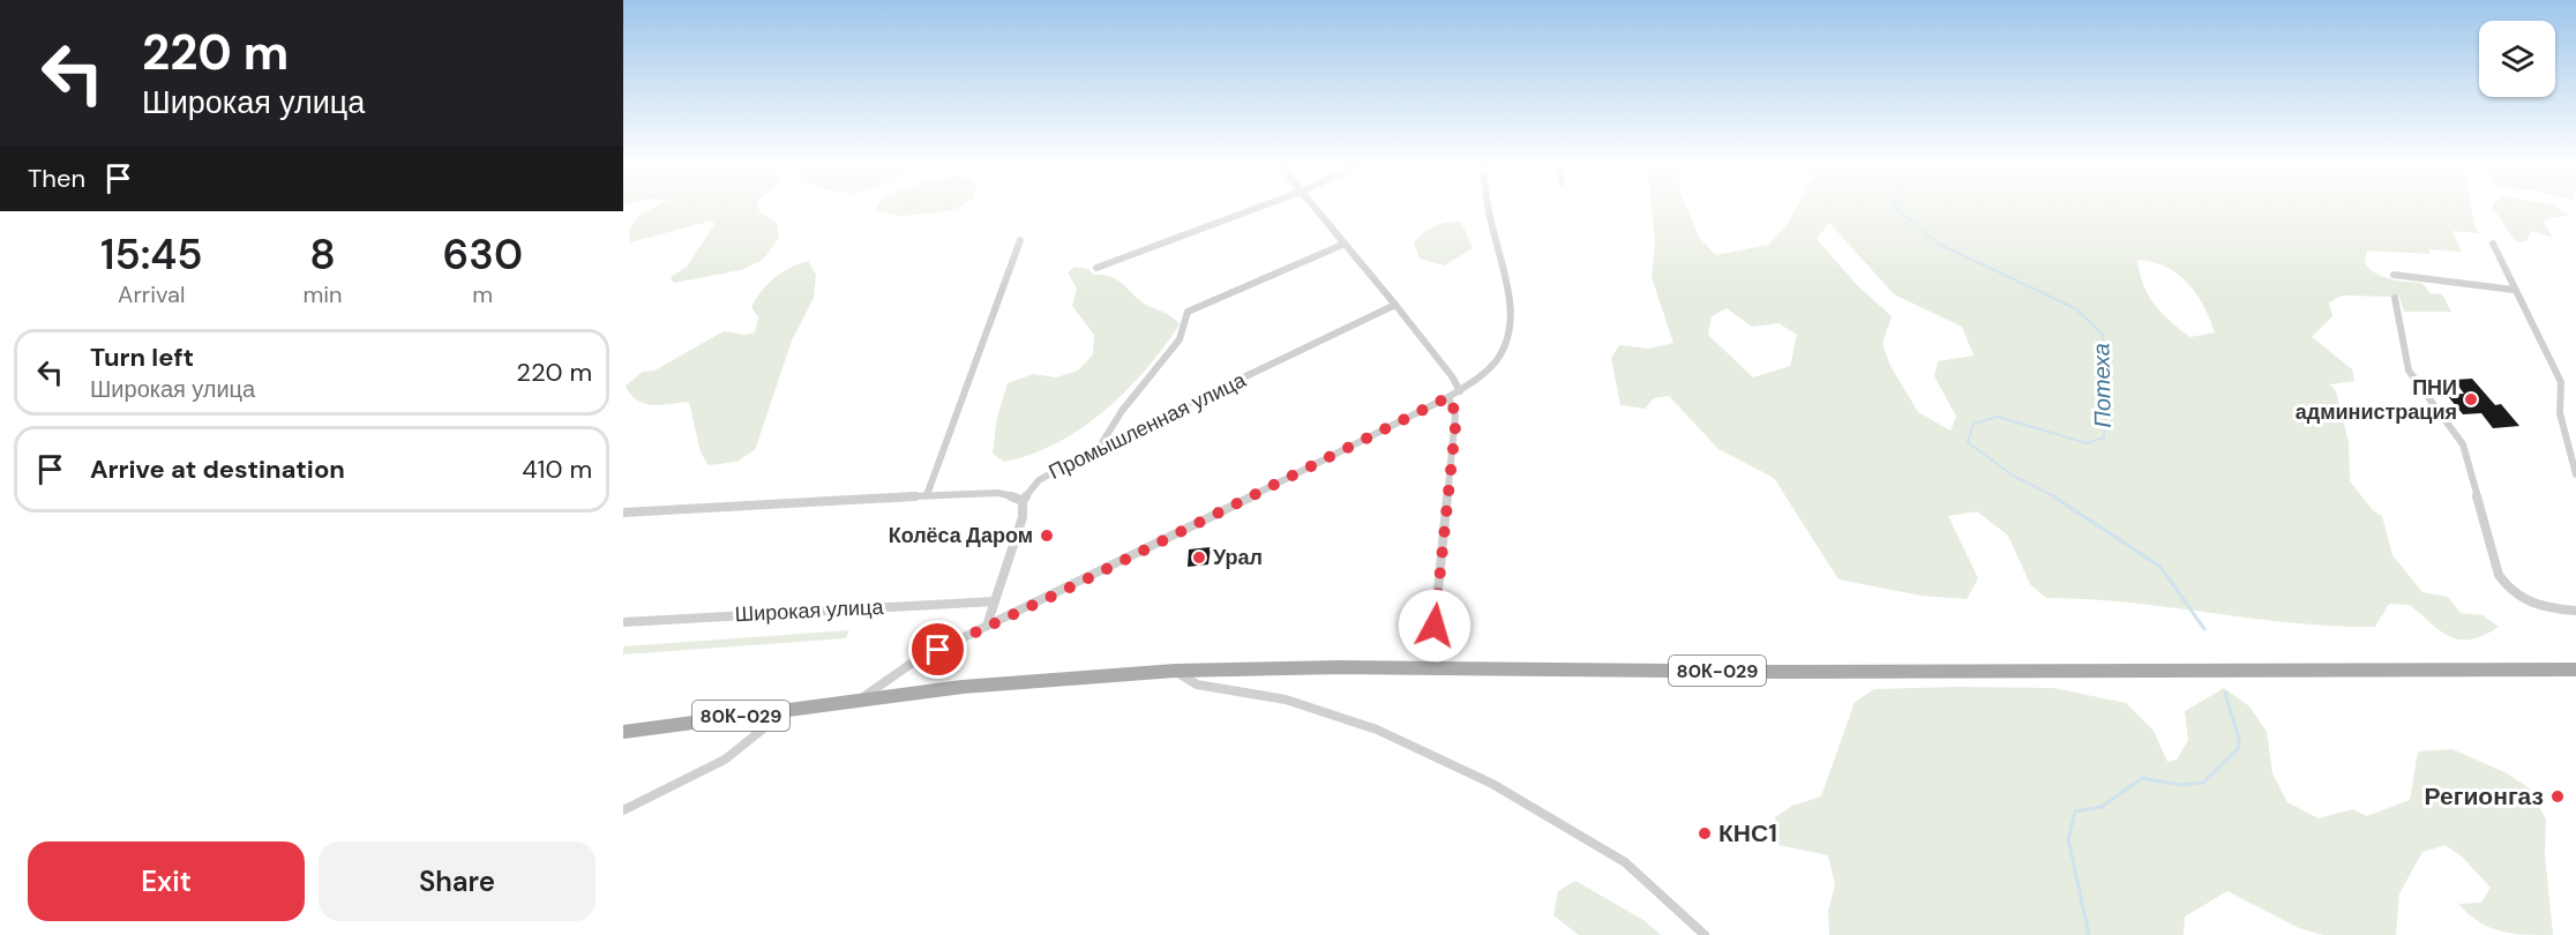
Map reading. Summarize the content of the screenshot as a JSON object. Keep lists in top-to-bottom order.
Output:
{
  "streets": {
    "main road": ["80К-029"],
    "street": ["Промышленная улица", "Широкая улица"]
  },
  "water": ["Потеха"],
  "places": [
    "ПНИ администрация",
    "Колёса Даром",
    "Урал",
    "Регионгаз",
    "КНС1"
  ],
  "page": {
    "turn": ["220 m", "Широкая улица"],
    "then": "Then",
    "eta": [
      "15:45",
      "Arrival",
      "8",
      "min",
      "630",
      "m"
    ],
    "list": [
      {
        "name": "Turn left",
        "note": "Широкая улица",
        "value": "220 m"
      },
      {
        "name": "Arrive at destination",
        "value": "410 m"
      }
    ],
    "buttons": ["Exit", "Share"]
  }
}
